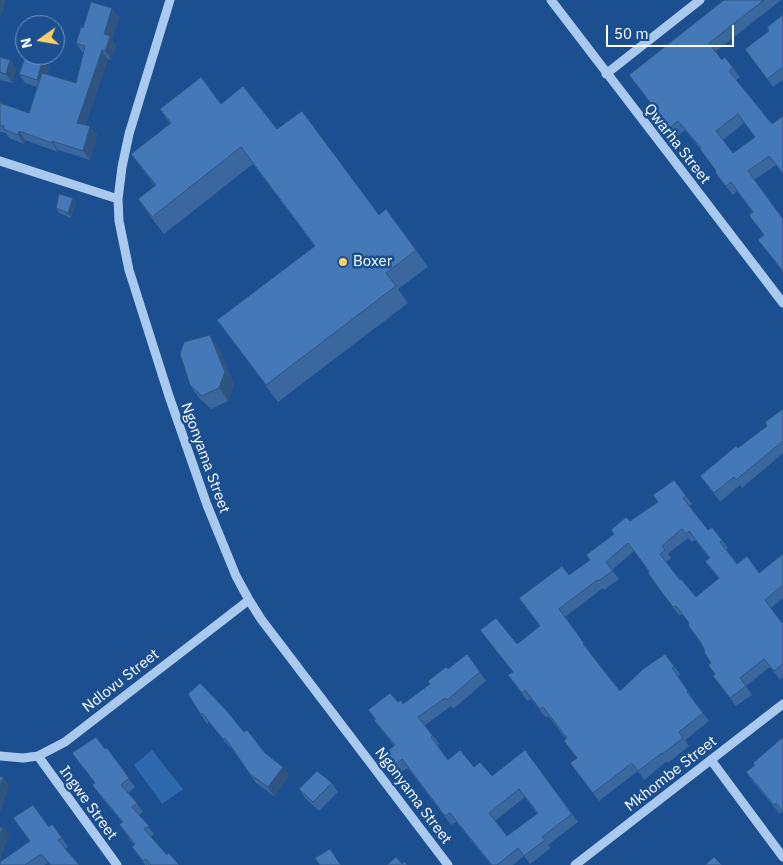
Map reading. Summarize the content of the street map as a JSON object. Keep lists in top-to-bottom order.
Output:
{
  "streets": {
    "street": [
      "Qwarha Street",
      "Ngonyama Street",
      "Ndlovu Street",
      "Mkhombe Street",
      "Ingwe Street"
    ]
  },
  "crossings": [
    ["Ngonyama Street", "Ndlovu Street"],
    ["Ndlovu Street", "Ingwe Street"]
  ],
  "places": ["Boxer"],
  "scale_bar": "50 m",
  "north": "left"
}
